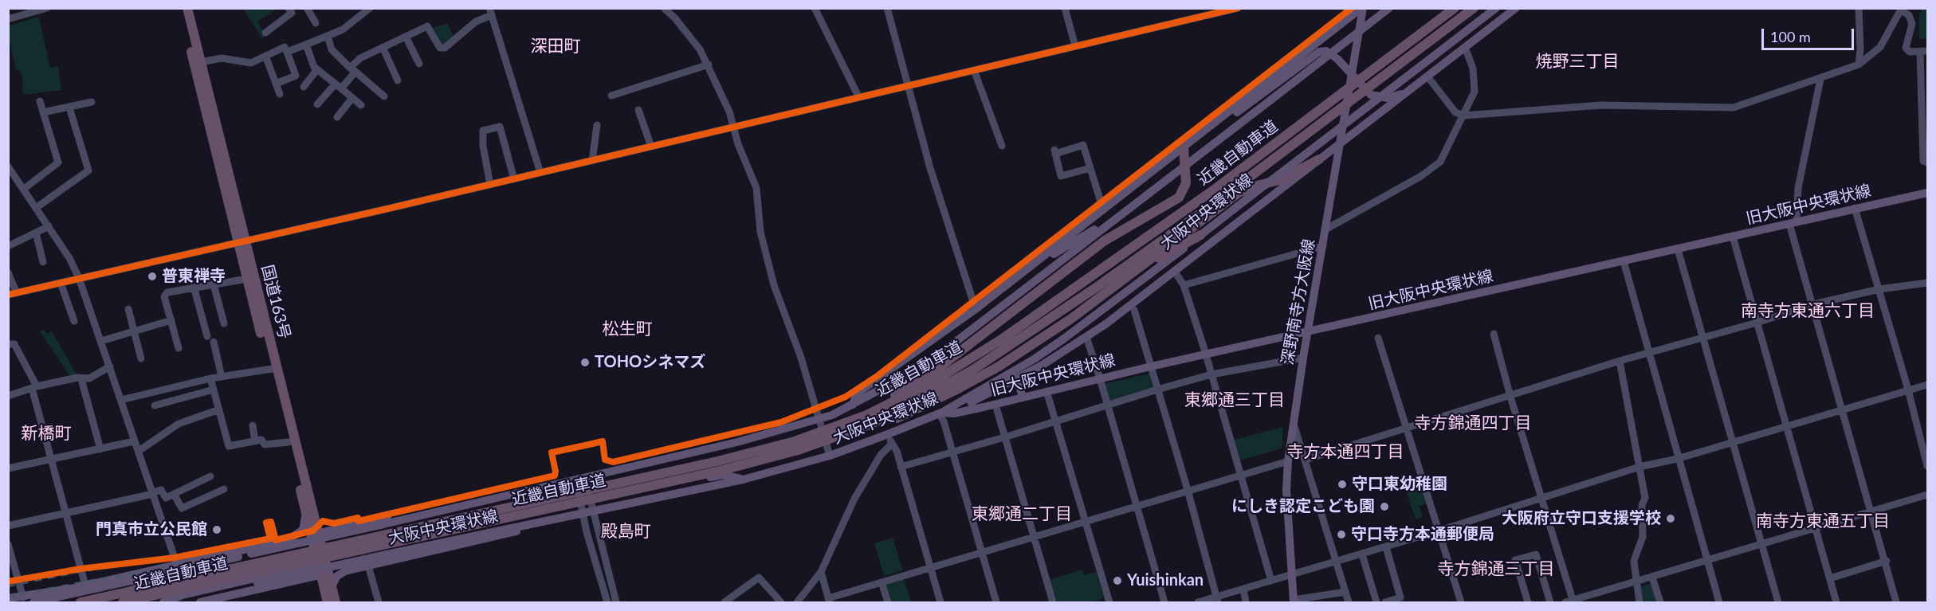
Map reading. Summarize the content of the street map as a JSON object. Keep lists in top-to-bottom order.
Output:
{
  "streets": {
    "highway": ["近畿自動車道", "国道163号"],
    "main road": ["旧大阪中央環状線", "大阪中央環状線", "深野南寺方大阪線"]
  },
  "crossings": [
    ["旧大阪中央環状線", "大阪中央環状線"],
    ["旧大阪中央環状線", "深野南寺方大阪線"]
  ],
  "districts": [
    "深田町",
    "焼野三丁目",
    "南寺方東通六丁目",
    "松生町",
    "東郷通三丁目",
    "寺方錦通四丁目",
    "新橋町",
    "寺方本通四丁目",
    "東郷通二丁目",
    "南寺方東通五丁目",
    "殿島町",
    "寺方錦通三丁目"
  ],
  "places": [
    "普東禅寺",
    "TOHOシネマズ",
    "守口東幼稚園",
    "にしき認定こども園",
    "大阪府立守口支援学校",
    "門真市立公民館",
    "守口寺方本通郵便局",
    "Yuishinkan"
  ],
  "scale_bar": "100 m"
}
